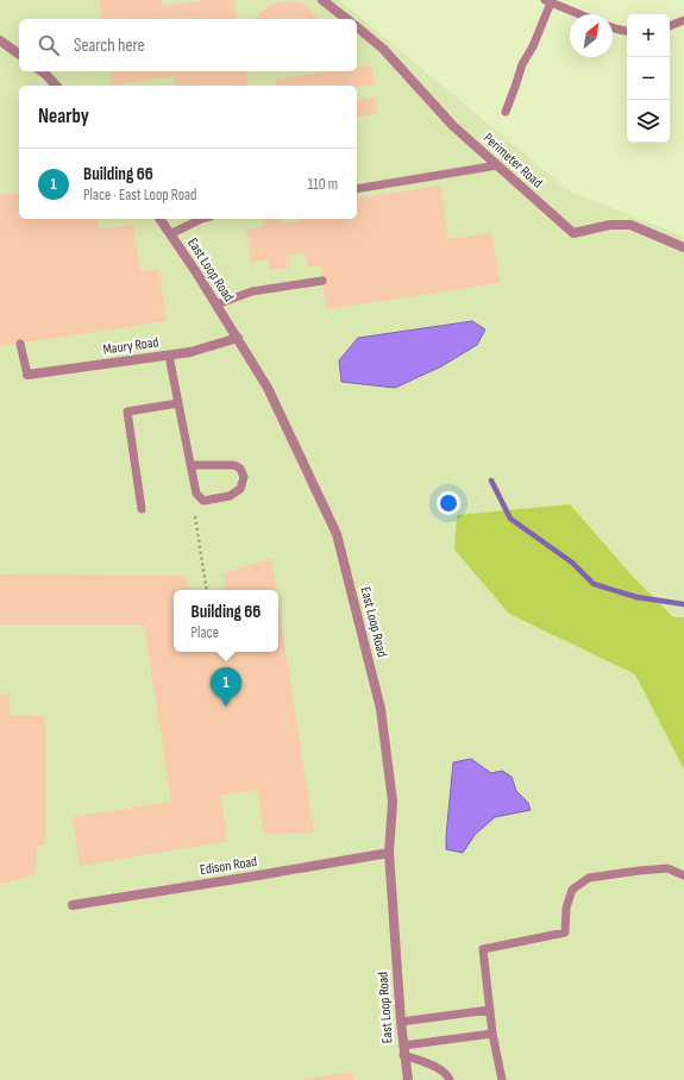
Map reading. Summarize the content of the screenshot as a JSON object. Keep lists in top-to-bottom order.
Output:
{
  "streets": {
    "street": [
      "Perimeter Road",
      "East Loop Road",
      "Maury Road",
      "Edison Road"
    ]
  },
  "crossings": [
    ["East Loop Road", "Maury Road"],
    ["East Loop Road", "Edison Road"]
  ],
  "north": "top right",
  "page": {
    "map_buttons": ["+", "−"],
    "search": "Search here",
    "heading": "Nearby",
    "list": [
      {
        "mark": "1",
        "name": "Building 66",
        "note": "Place · East Loop Road",
        "value": "110 m"
      }
    ],
    "popup": ["Building 66", "Place"],
    "pins": "1"
  }
}
